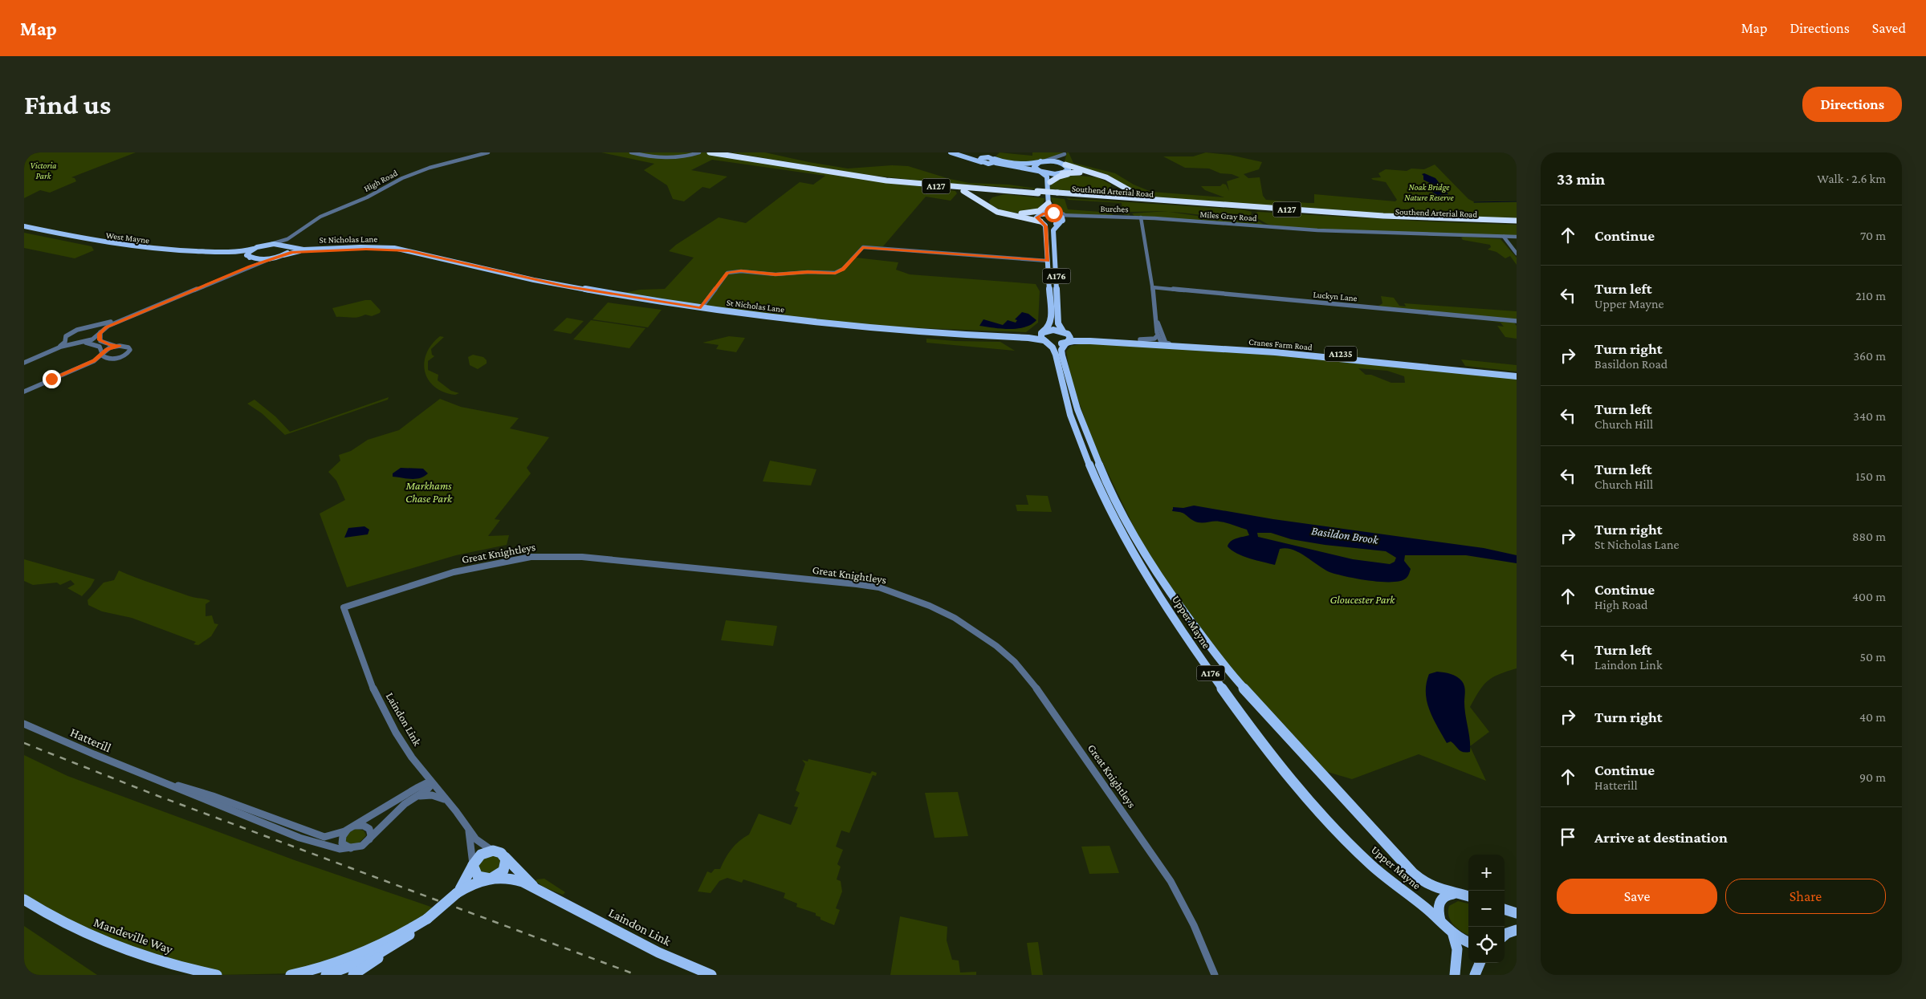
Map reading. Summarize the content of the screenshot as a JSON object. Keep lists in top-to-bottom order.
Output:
{
  "streets": {
    "highway": ["A127", "Southend Arterial Road"],
    "main road": [
      "West Mayne",
      "St Nicholas Lane",
      "A176",
      "Cranes Farm Road",
      "A1235",
      "Upper Mayne",
      "Laindon Link",
      "Mandeville Way"
    ],
    "street": [
      "High Road",
      "Burches",
      "Miles Gray Road",
      "Luckyn Lane",
      "Great Knightleys",
      "Hatterill"
    ]
  },
  "crossings": [
    ["High Road", "West Mayne"],
    ["High Road", "St Nicholas Lane"],
    ["A127", "Southend Arterial Road"],
    ["A127", "A176"],
    ["Burches", "Miles Gray Road"],
    ["Burches", "A176"],
    ["West Mayne", "St Nicholas Lane"],
    ["St Nicholas Lane", "A176"],
    ["St Nicholas Lane", "Cranes Farm Road"],
    ["St Nicholas Lane", "Upper Mayne"],
    ["A176", "Cranes Farm Road"],
    ["A176", "Upper Mayne"],
    ["Cranes Farm Road", "Upper Mayne"],
    ["Great Knightleys", "Laindon Link"]
  ],
  "water": ["Basildon Brook"],
  "parks": [
    "Victoria Park",
    "Noak Bridge Nature Reserve",
    "Markhams Chase Park",
    "Gloucester Park"
  ],
  "page": {
    "header": "Map",
    "nav": ["Map", "Directions", "Saved"],
    "buttons": [
      "Directions",
      ["Save", "Share"]
    ],
    "title": "Find us",
    "heading": ["33 min", "Walk · 2.6 km"],
    "list": [
      ["Continue", "70 m"],
      ["Turn left", "Upper Mayne", "210 m"],
      ["Turn right", "Basildon Road", "360 m"],
      ["Turn left", "Church Hill", "340 m"],
      ["Turn left", "Church Hill", "150 m"],
      ["Turn right", "St Nicholas Lane", "880 m"],
      ["Continue", "High Road", "400 m"],
      ["Turn left", "Laindon Link", "50 m"],
      ["Turn right", "40 m"],
      ["Continue", "Hatterill", "90 m"],
      "Arrive at destination"
    ],
    "map_buttons": ["+", "−"]
  }
}
